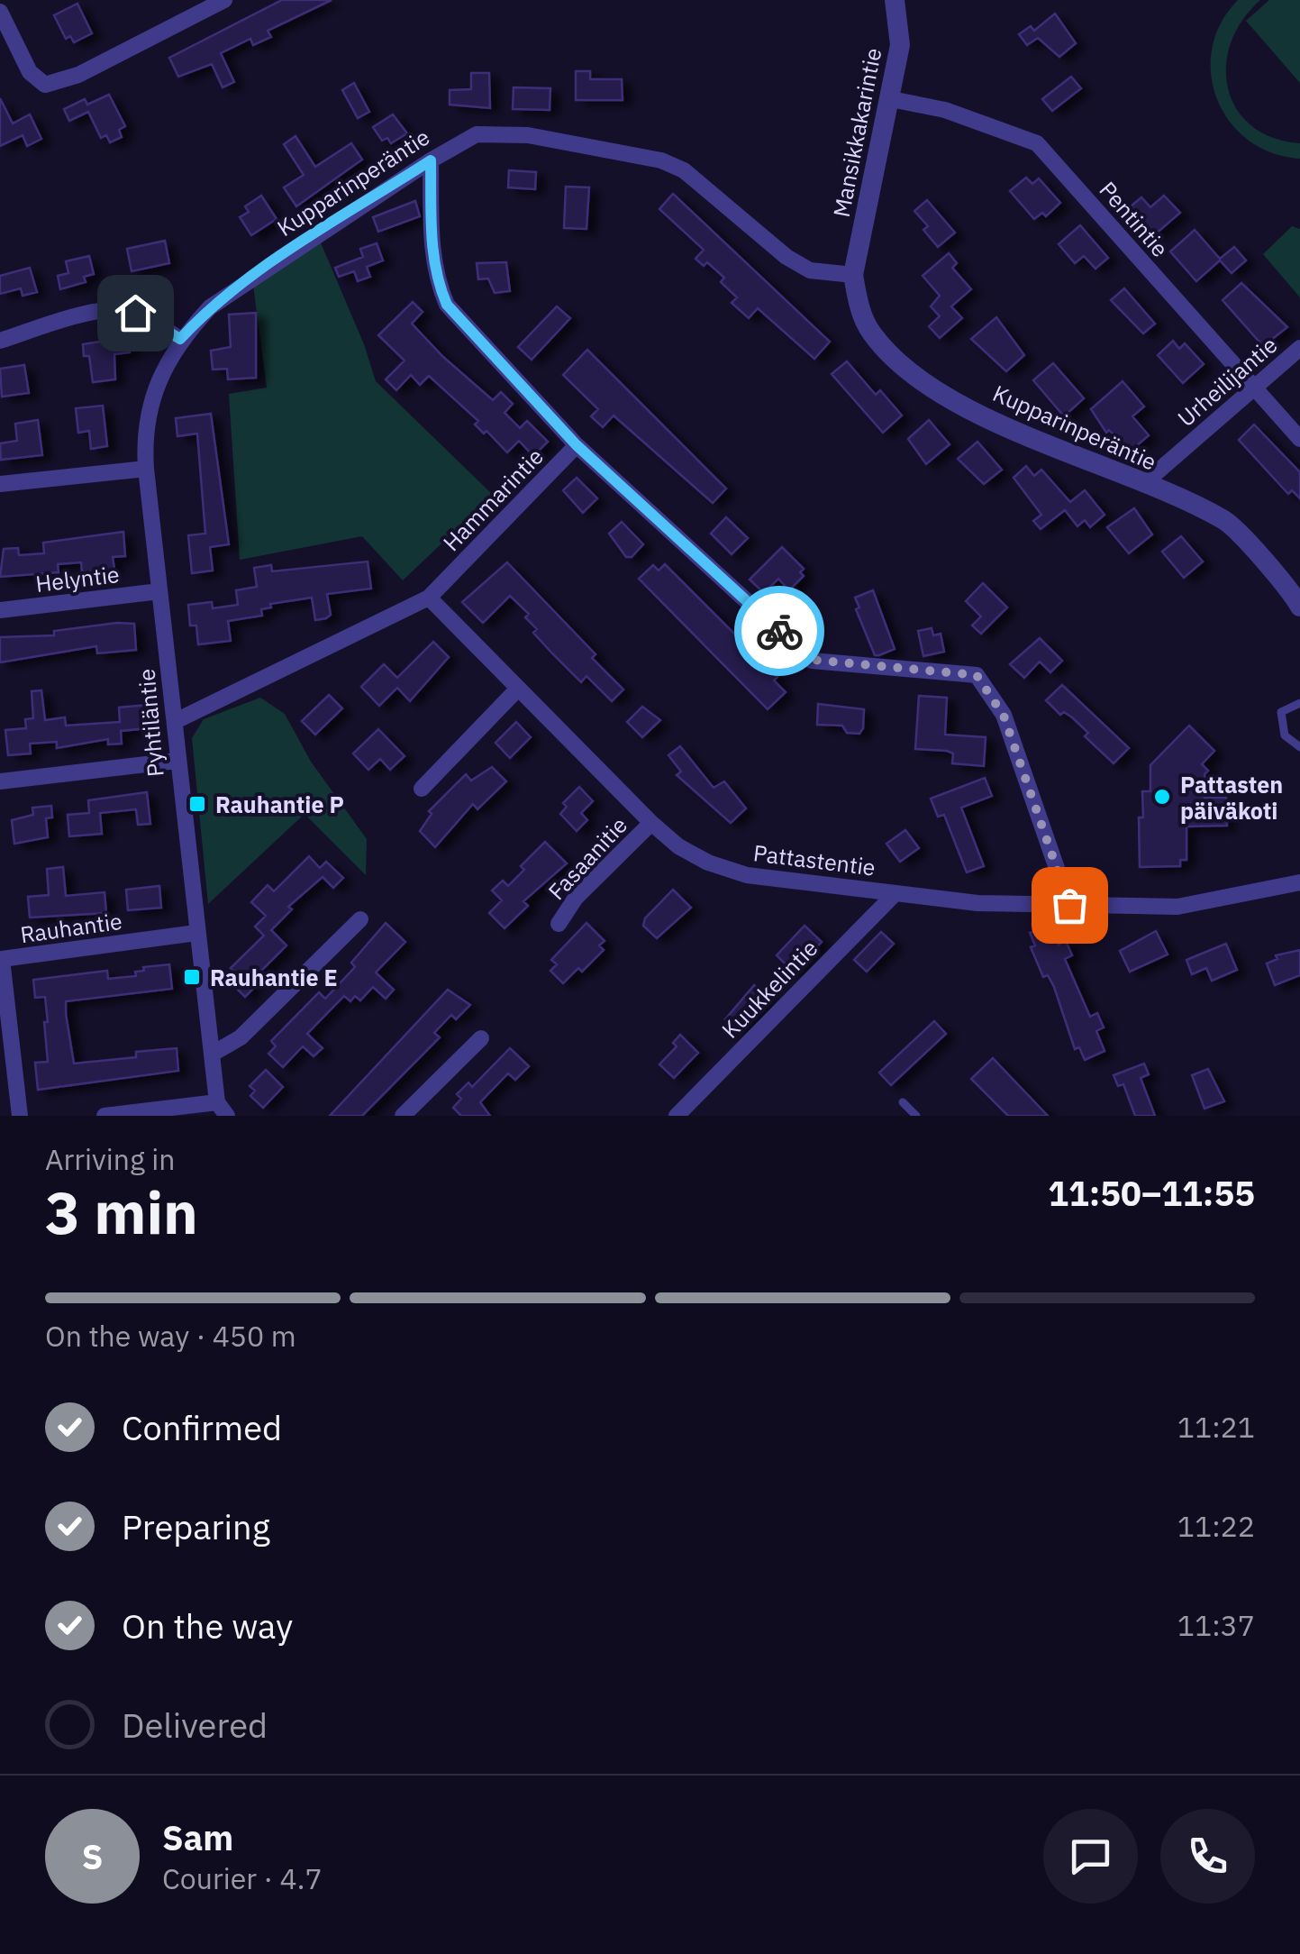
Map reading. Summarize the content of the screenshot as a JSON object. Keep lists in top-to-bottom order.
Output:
{
  "streets": {
    "street": [
      "Mansikkakarintie",
      "Kupparinperäntie",
      "Pentintie",
      "Urheilijantie",
      "Hammarintie",
      "Helyntie",
      "Pyhtiläntie",
      "Fasaanitie",
      "Pattastentie",
      "Rauhantie",
      "Kuukkelintie"
    ]
  },
  "crossings": [
    ["Mansikkakarintie", "Kupparinperäntie"],
    ["Mansikkakarintie", "Pentintie"],
    ["Kupparinperäntie", "Urheilijantie"],
    ["Kupparinperäntie", "Pyhtiläntie"],
    ["Pentintie", "Urheilijantie"],
    ["Hammarintie", "Pyhtiläntie"],
    ["Hammarintie", "Pattastentie"],
    ["Helyntie", "Pyhtiläntie"],
    ["Pyhtiläntie", "Rauhantie"],
    ["Fasaanitie", "Pattastentie"],
    ["Pattastentie", "Kuukkelintie"]
  ],
  "places": {
    "other": ["Pattasten päiväkoti"],
    "transit": ["Rauhantie P", "Rauhantie E"]
  },
  "page": {
    "heading": ["3 min", "Arriving in", "11:50–11:55"],
    "panel": ["Sam", "Courier · 4.7"],
    "bar": "On the way · 450 m",
    "list": [
      ["Confirmed", "11:21"],
      ["Preparing", "11:22"],
      ["On the way", "11:37"],
      "Delivered"
    ],
    "round": "S"
  }
}
